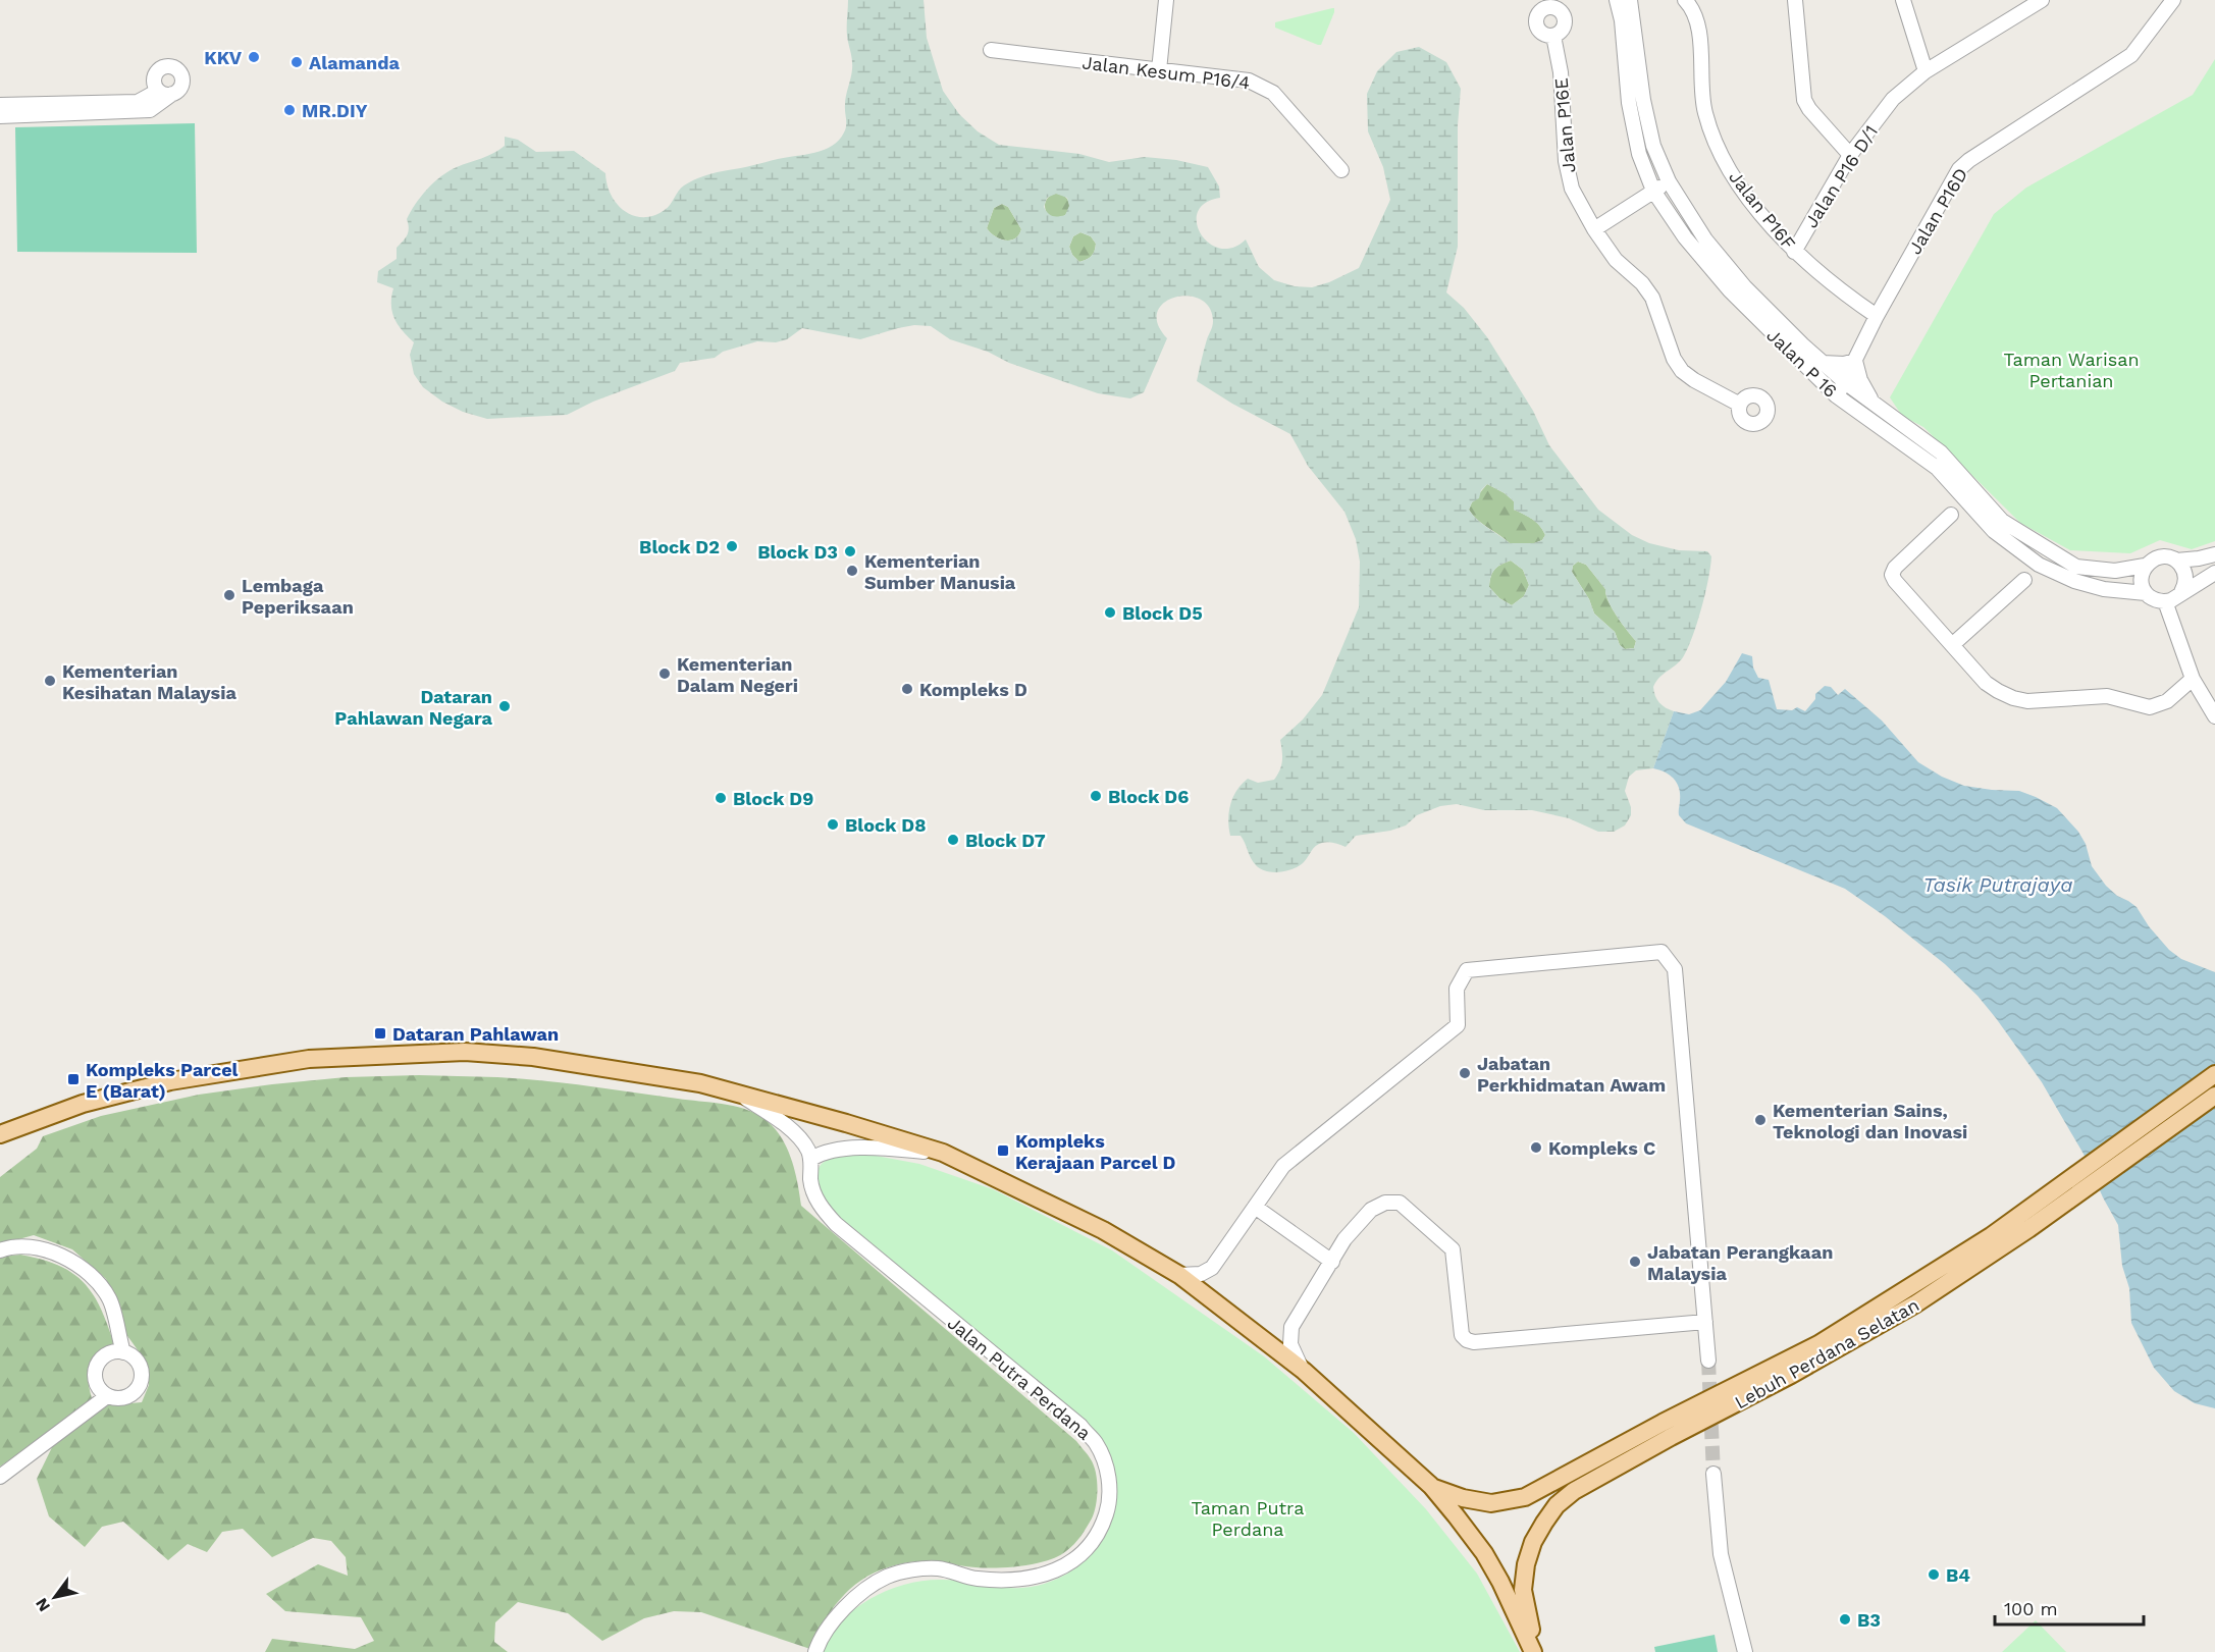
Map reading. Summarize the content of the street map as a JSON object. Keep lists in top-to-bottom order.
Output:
{
  "streets": {
    "main road": ["Lebuh Perdana Selatan"],
    "street": [
      "Jalan Kesum P16/4",
      "Jalan P16E",
      "Jalan P16 D/1",
      "Jalan P16F",
      "Jalan P16D",
      "Jalan P 16",
      "Jalan Putra Perdana"
    ]
  },
  "crossings": [
    ["Jalan P16 D/1", "Jalan P16F"],
    ["Jalan P16F", "Jalan P16D"],
    ["Jalan P16D", "Jalan P 16"]
  ],
  "water": ["Tasik Putrajaya"],
  "parks": ["Taman Warisan Pertanian", "Taman Putra Perdana"],
  "places": {
    "other": [
      "KKV",
      "Alamanda",
      "MR.DIY",
      "Block D2",
      "Block D3",
      "Kementerian Sumber Manusia",
      "Lembaga Peperiksaan",
      "Block D5",
      "Kementerian Dalam Negeri",
      "Kementerian Kesihatan Malaysia",
      "Kompleks D",
      "Dataran Pahlawan Negara",
      "Block D6",
      "Block D9",
      "Block D8",
      "Block D7",
      "Jabatan Perkhidmatan Awam",
      "Kementerian Sains, Teknologi dan Inovasi",
      "Kompleks C",
      "Jabatan Perangkaan Malaysia",
      "B4",
      "B3"
    ],
    "transit": ["Dataran Pahlawan", "Kompleks Parcel E (Barat)", "Kompleks Kerajaan Parcel D"]
  },
  "scale_bar": "100 m",
  "north": "bottom left"
}
